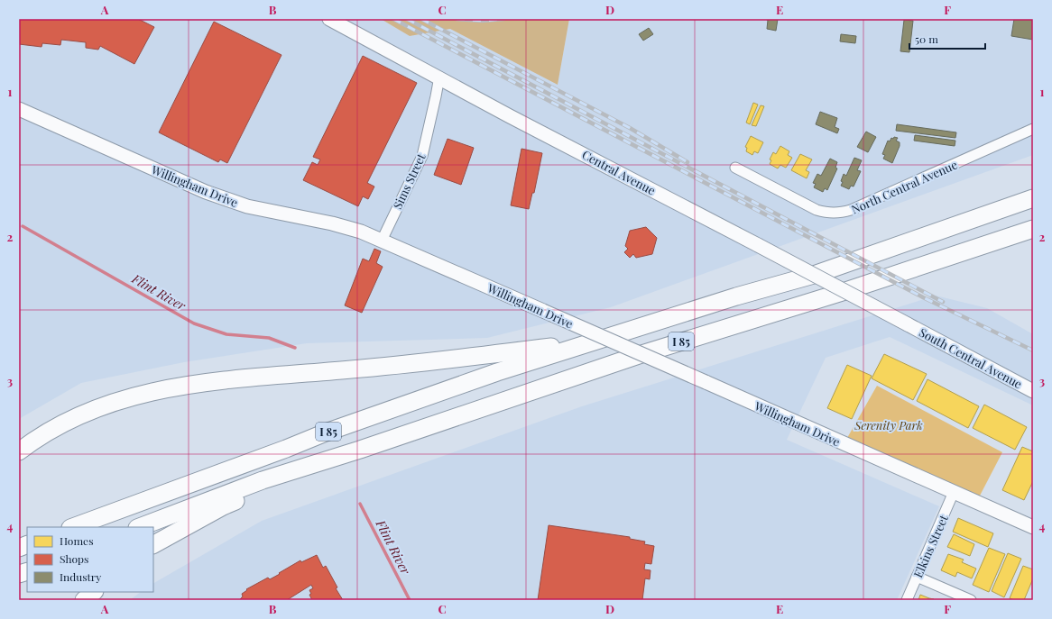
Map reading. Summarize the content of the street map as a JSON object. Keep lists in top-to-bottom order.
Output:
{
  "streets": {
    "highway": ["I 85"],
    "street": [
      "Central Avenue",
      "Sims Street",
      "Willingham Drive",
      "North Central Avenue",
      "South Central Avenue",
      "Elkins Street"
    ]
  },
  "crossings": [
    ["Central Avenue", "Sims Street"],
    ["Central Avenue", "South Central Avenue"],
    ["Sims Street", "Willingham Drive"],
    ["Willingham Drive", "Elkins Street"]
  ],
  "water": ["Flint River"],
  "parks": ["Serenity Park"],
  "legend": ["Homes", "Shops", "Industry"],
  "scale_bar": "50 m",
  "grid": {
    "columns": [
      "A",
      "B",
      "C",
      "D",
      "E",
      "F"
    ],
    "rows": [
      "1",
      "2",
      "3",
      "4"
    ]
  }
}
